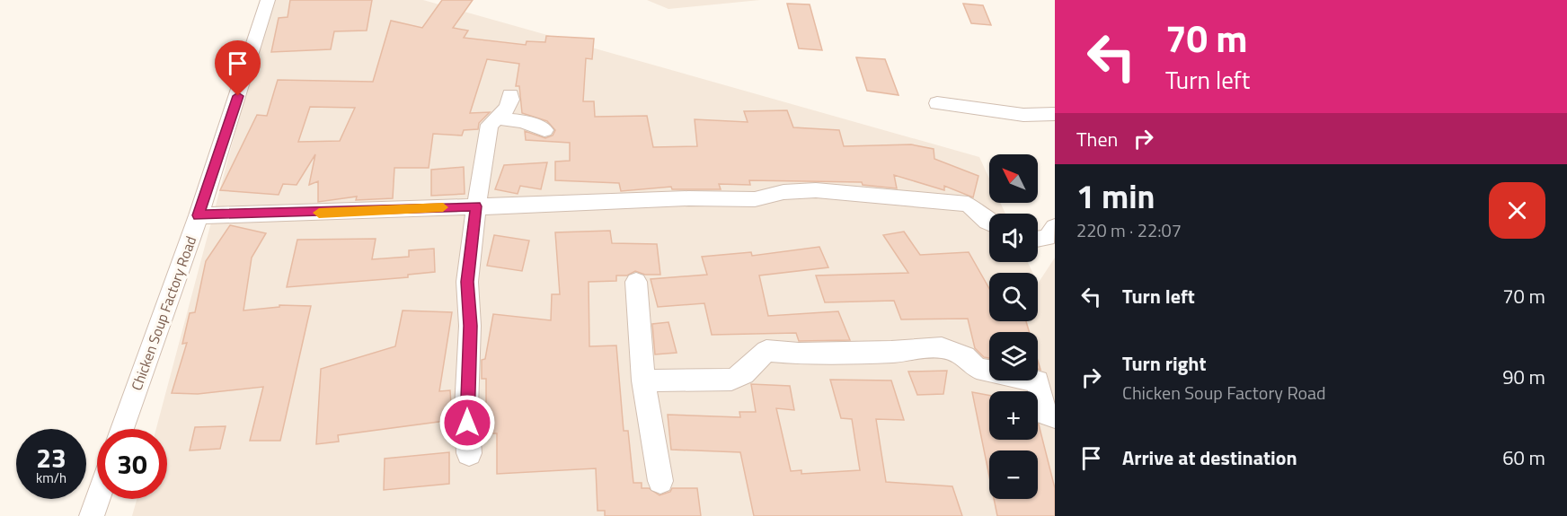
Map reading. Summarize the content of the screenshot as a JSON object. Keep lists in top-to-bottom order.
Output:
{
  "streets": {
    "street": ["Chicken Soup Factory Road"]
  },
  "north": "top left",
  "page": {
    "turn": ["70 m", "Turn left"],
    "then": "Then",
    "map_buttons": ["+", "−"],
    "heading": ["1 min", "220 m · 22:07"],
    "list": [
      {
        "name": "Turn left",
        "value": "70 m"
      },
      {
        "name": "Turn right",
        "note": "Chicken Soup Factory Road",
        "value": "90 m"
      },
      {
        "name": "Arrive at destination",
        "value": "60 m"
      }
    ],
    "speed": "23 km/h",
    "limit": "30"
  }
}
